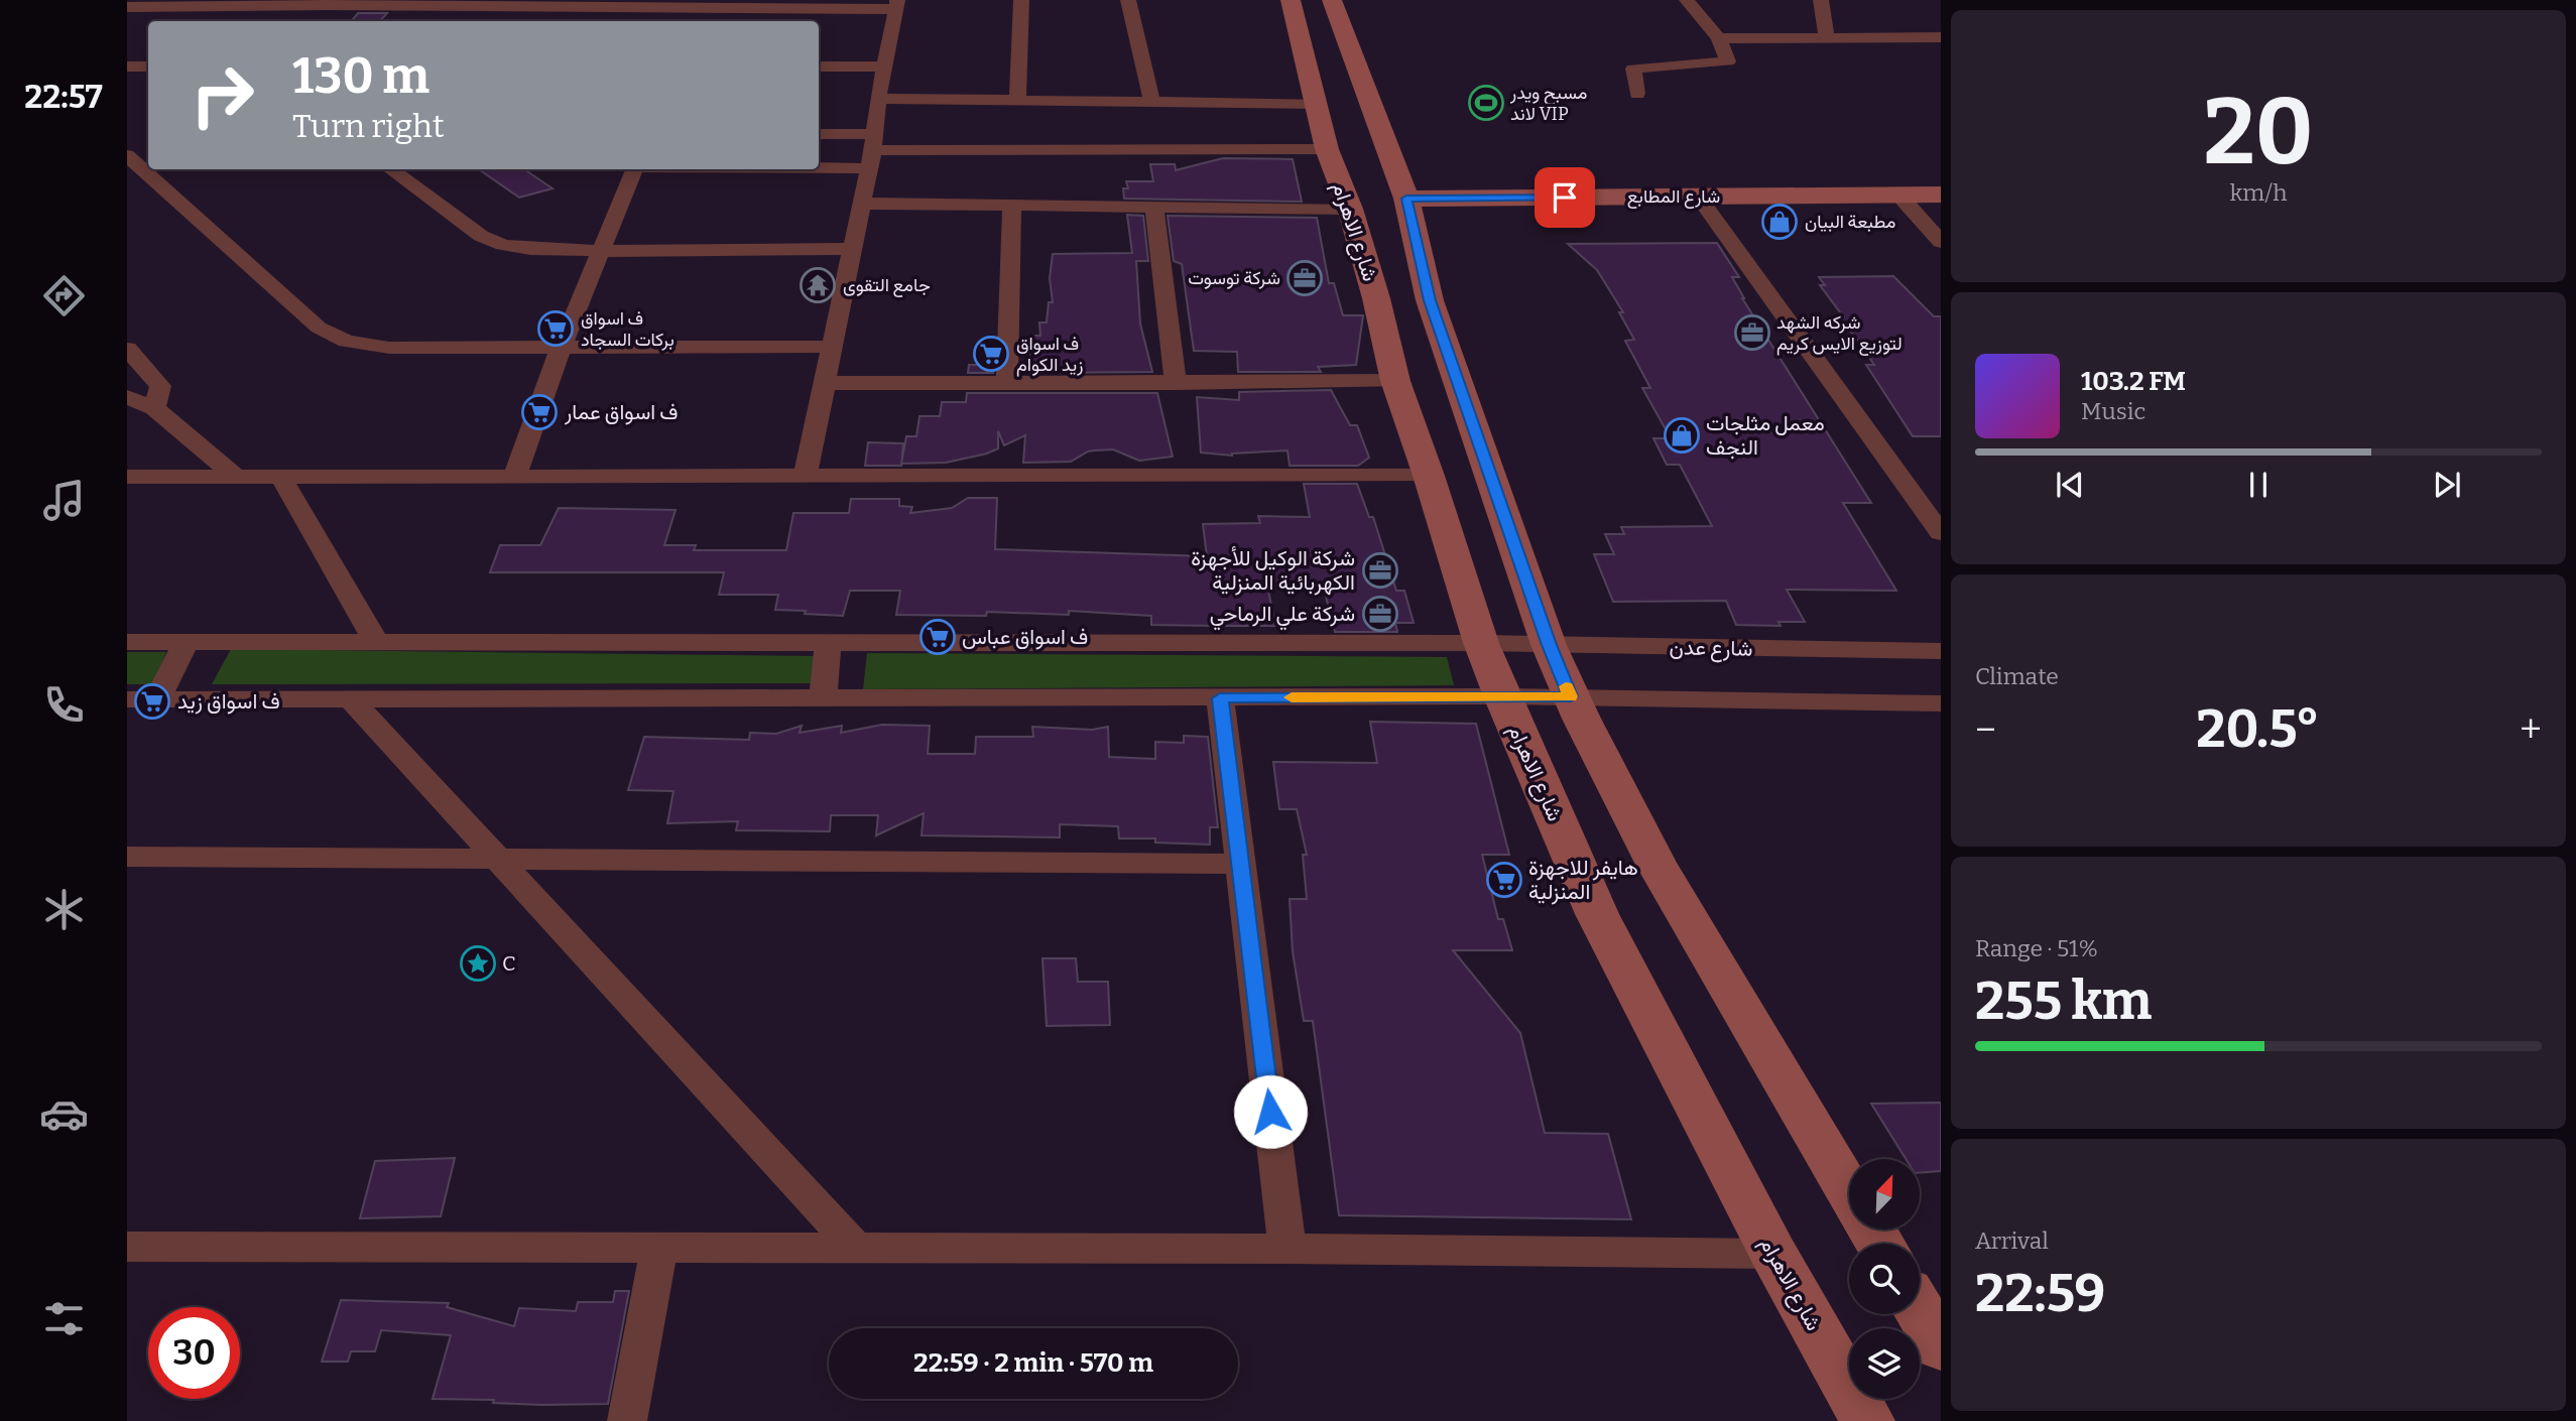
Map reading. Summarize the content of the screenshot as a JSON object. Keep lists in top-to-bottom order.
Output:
{
  "streets": {
    "main road": ["شارع المطابع", "شارع الاهرام"],
    "street": ["شارع عدن"]
  },
  "crossings": [
    ["شارع الاهرام", "شارع عدن"]
  ],
  "places": {
    "sports": ["مسبح ويدر لاند VIP"],
    "shop": ["مطبعة البيان", "معمل مثلجات النجف"],
    "office": [
      "شركة توسوت",
      "شركه الشهد لتوزيع الايس كريم",
      "شركة الوكيل للأجهزة الكهربائية المنزلية",
      "شركة علي الرماحي"
    ],
    "temple": ["جامع التقوى"],
    "supermarket": [
      "ف اسواق بركات السجاد",
      "ف اسواق زيد الكوام",
      "ف اسواق عمار",
      "ف اسواق عباس",
      "ف اسواق زيد",
      "هايفر للاجهزة المنزلية"
    ],
    "place": ["C"]
  },
  "north": "top right",
  "page": {
    "tabs": "22:57",
    "tile": [
      ["20", "km/h"],
      "Climate",
      ["Range · 51%", "255 km"],
      ["Arrival", "22:59"]
    ],
    "turn": ["130 m", "Turn right"],
    "song": ["103.2 FM", "Music"],
    "heat": ["−", "20.5°", "+"],
    "limit": "30",
    "trip": "22:59 · 2 min · 570 m"
  }
}
